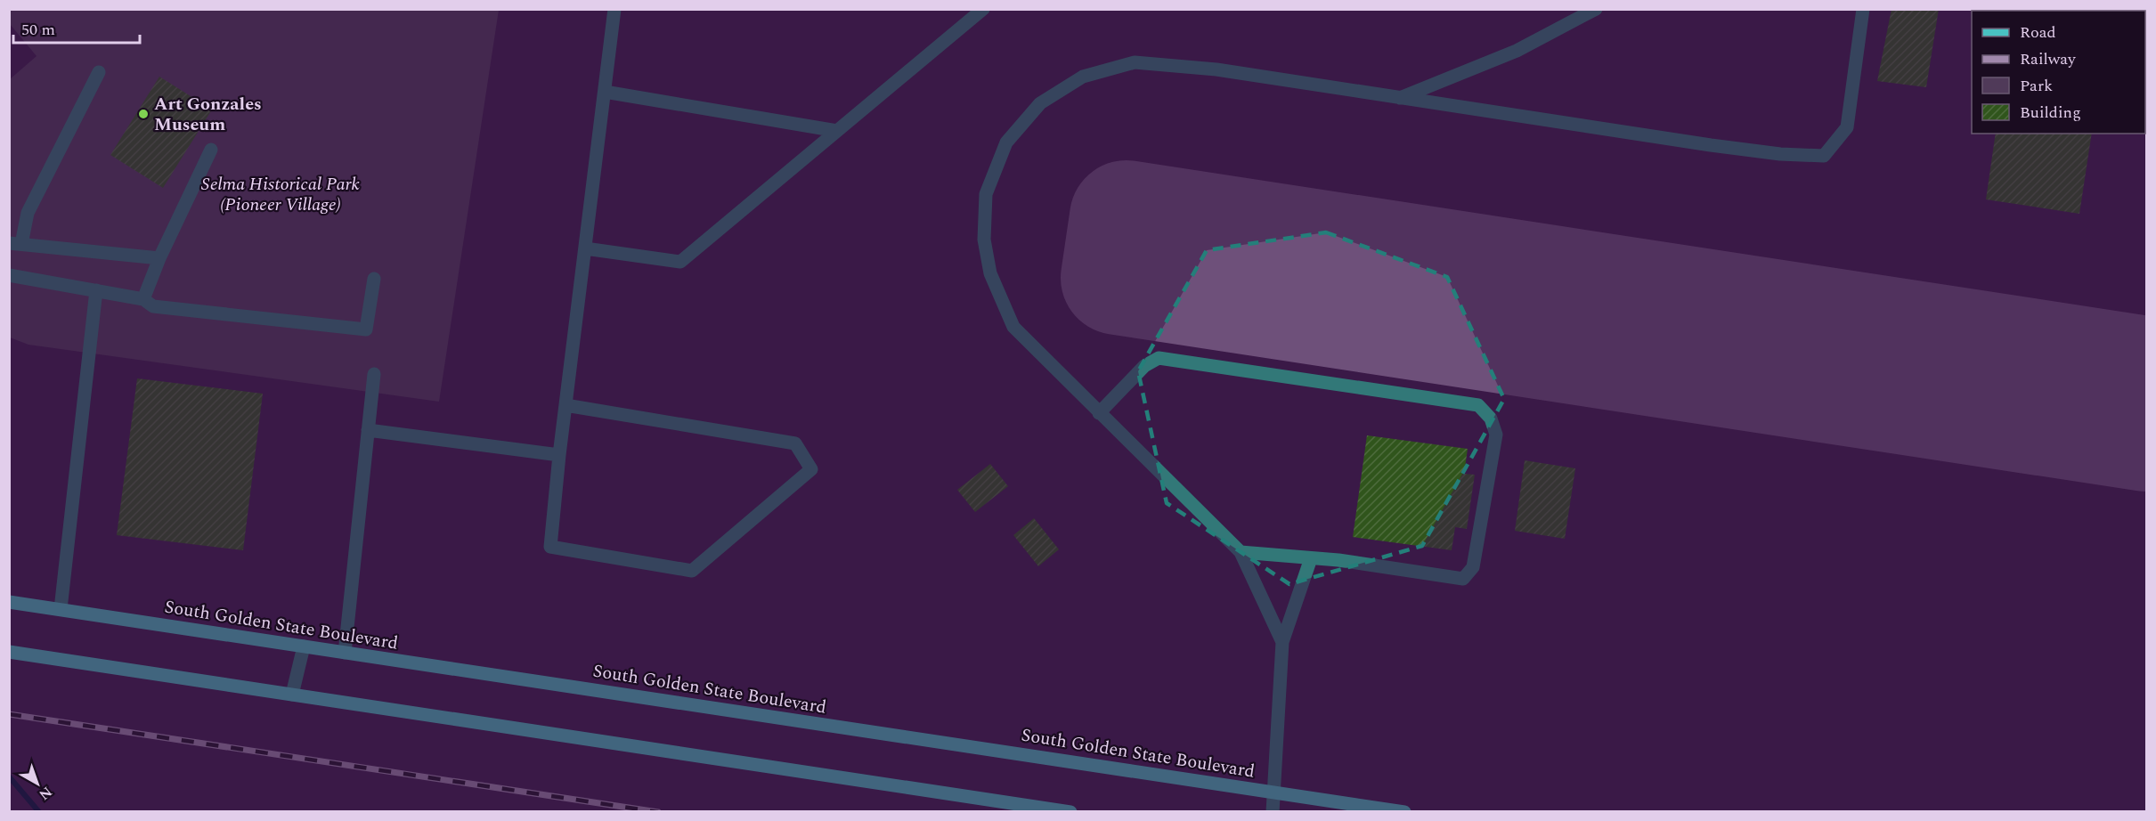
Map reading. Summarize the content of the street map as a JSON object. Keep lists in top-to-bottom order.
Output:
{
  "streets": {
    "main road": ["South Golden State Boulevard"]
  },
  "parks": ["Selma Historical Park (Pioneer Village)"],
  "places": ["Art Gonzales Museum"],
  "legend": [
    "Road",
    "Railway",
    "Park",
    "Building"
  ],
  "scale_bar": "50 m",
  "north": "bottom right"
}
